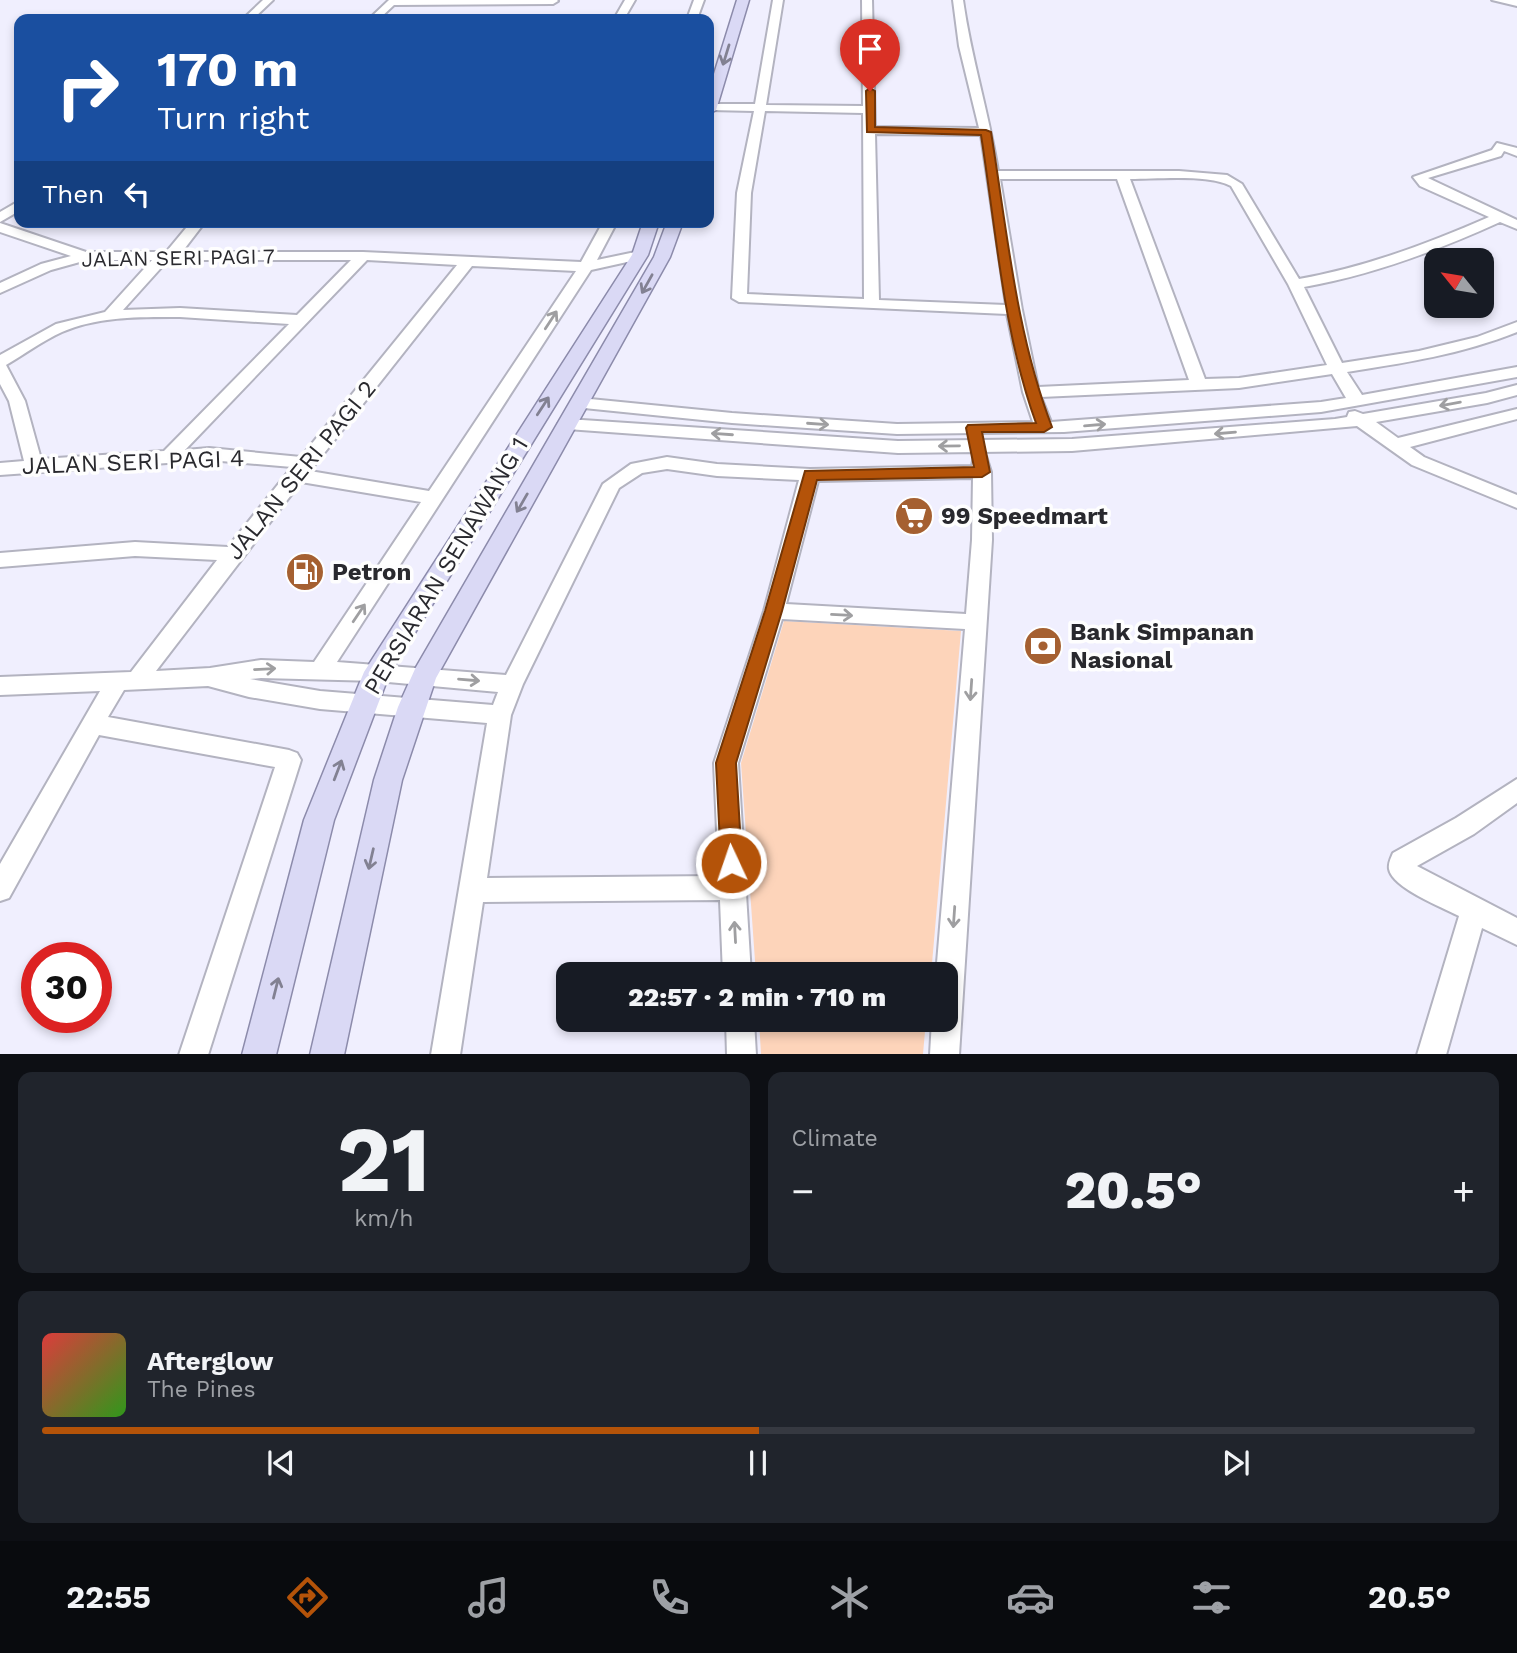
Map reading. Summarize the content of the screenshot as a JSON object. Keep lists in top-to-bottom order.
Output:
{
  "streets": {
    "main road": ["PERSIARAN SENAWANG 1"],
    "street": ["JALAN SERI PAGI 7", "JALAN SERI PAGI 4", "JALAN SERI PAGI 2"]
  },
  "crossings": [
    ["JALAN SERI PAGI 7", "JALAN SERI PAGI 2"],
    ["JALAN SERI PAGI 7", "PERSIARAN SENAWANG 1"],
    ["JALAN SERI PAGI 4", "JALAN SERI PAGI 2"]
  ],
  "places": {
    "supermarket": ["99 Speedmart"],
    "fuel station": ["Petron"],
    "bank": ["Bank Simpanan Nasional"]
  },
  "north": "top left",
  "page": {
    "turn": ["170 m", "Turn right"],
    "then": "Then",
    "limit": "30",
    "trip": "22:57 · 2 min · 710 m",
    "tile": [
      ["21", "km/h"],
      "Climate"
    ],
    "heat": ["−", "20.5°", "+"],
    "song": ["Afterglow", "The Pines"],
    "tabs": ["22:55", "20.5°"]
  }
}
